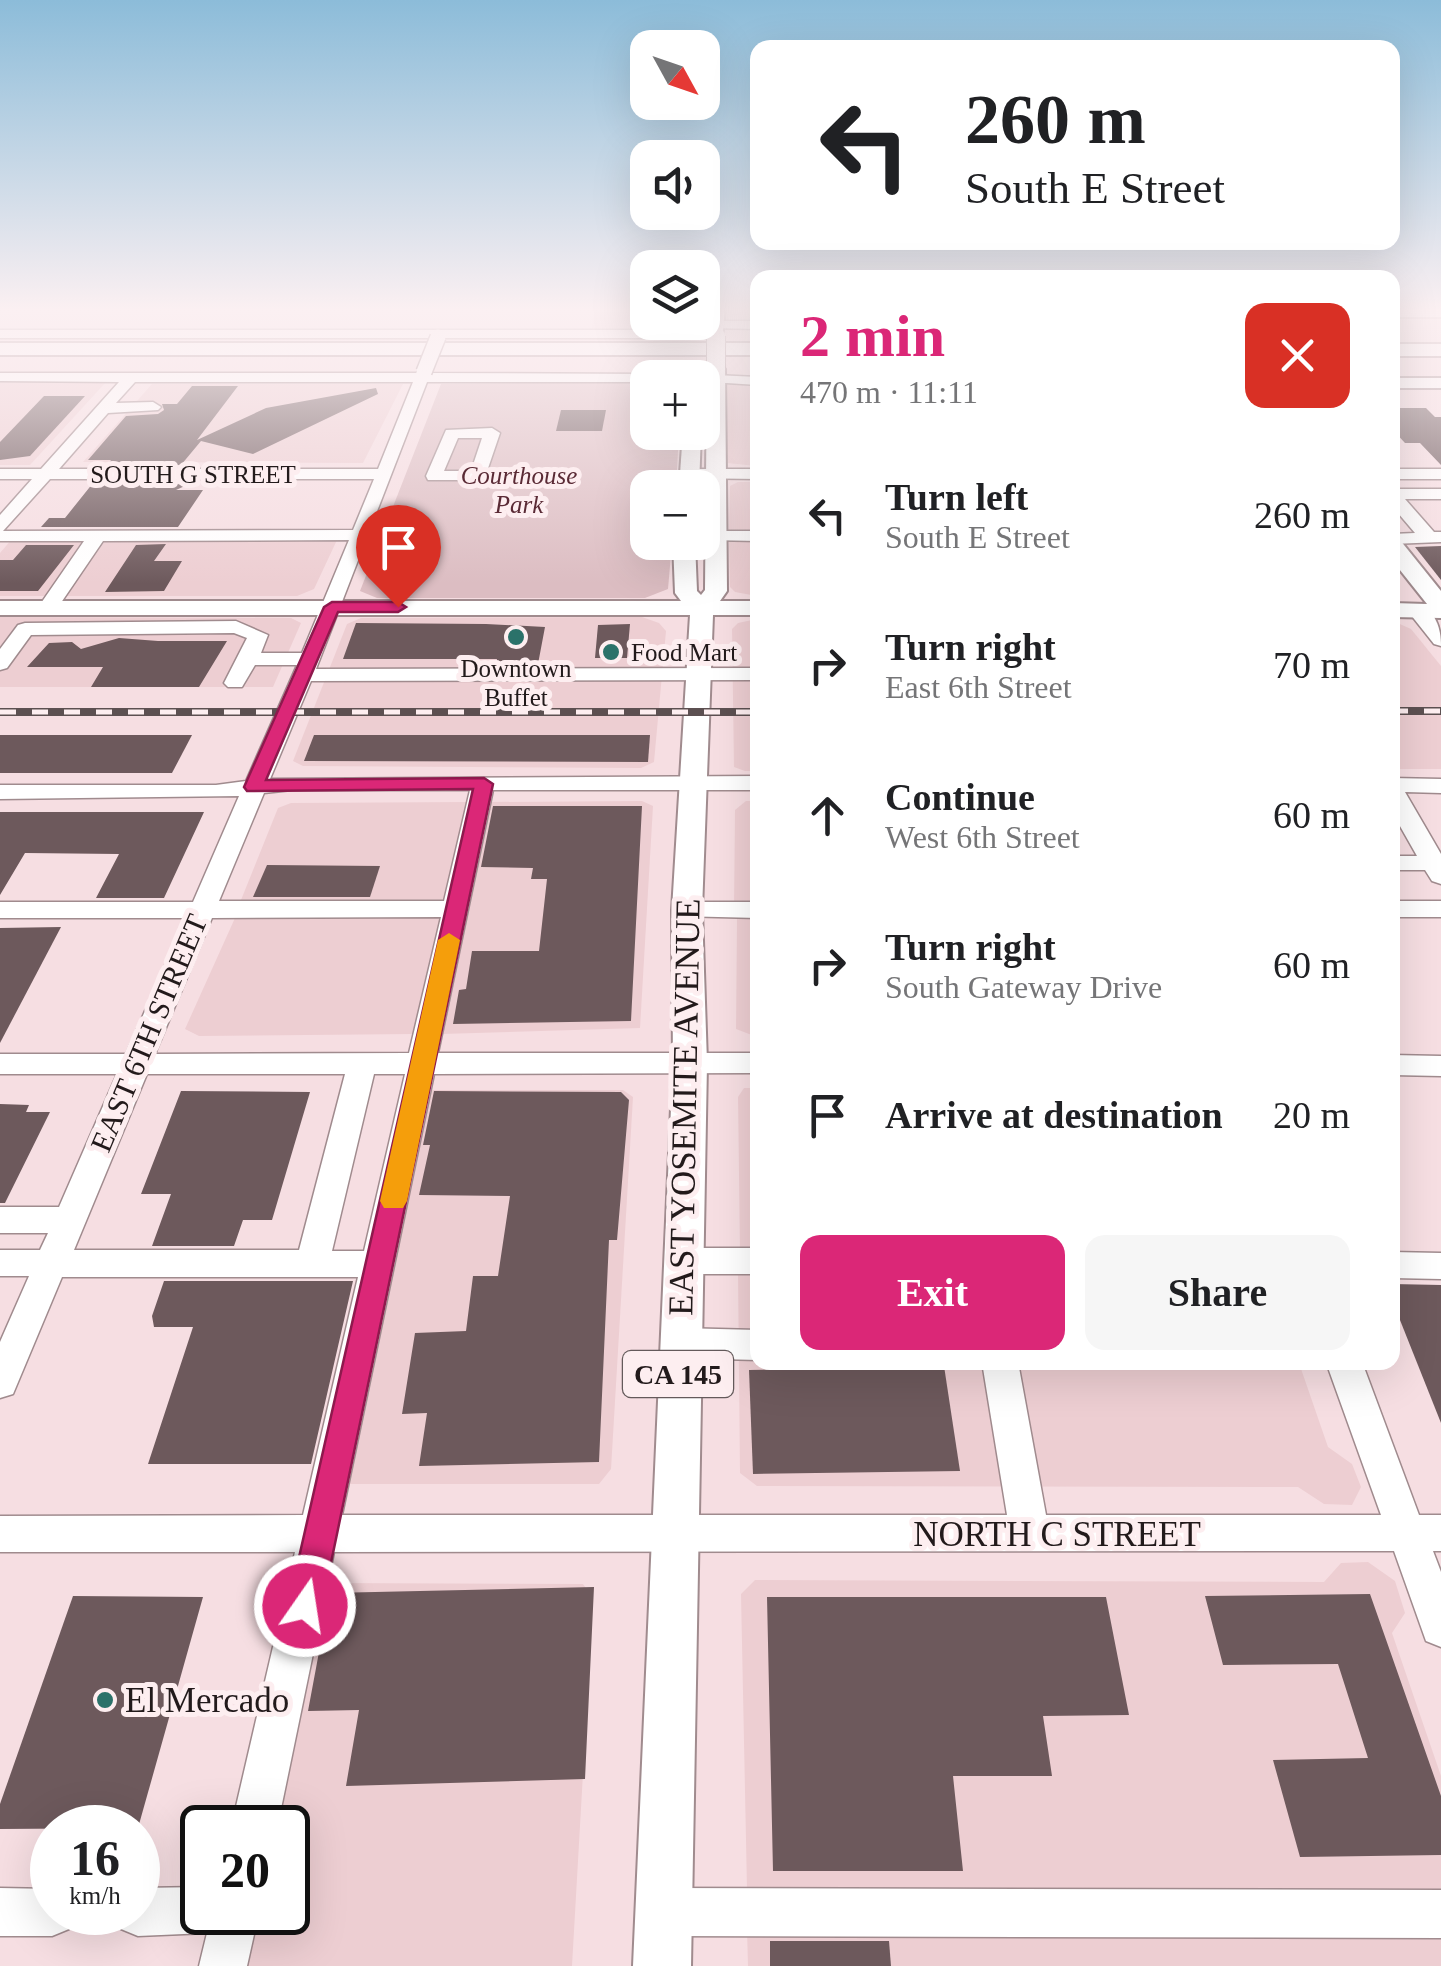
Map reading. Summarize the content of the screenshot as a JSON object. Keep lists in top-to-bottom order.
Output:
{
  "streets": {
    "main road": ["EAST YOSEMITE AVENUE", "CA 145"],
    "street": ["SOUTH G STREET", "EAST 6TH STREET", "NORTH C STREET"]
  },
  "crossings": [
    ["SOUTH G STREET", "EAST 6TH STREET"],
    ["EAST YOSEMITE AVENUE", "NORTH C STREET"]
  ],
  "parks": ["Courthouse Park"],
  "places": ["Downtown Buffet", "Food Mart", "El Mercado"],
  "north": "bottom right",
  "page": {
    "map_buttons": ["+", "−"],
    "turn": ["260 m", "South E Street"],
    "heading": ["2 min", "470 m · 11:11"],
    "list": [
      {
        "name": "Turn left",
        "note": "South E Street",
        "value": "260 m"
      },
      {
        "name": "Turn right",
        "note": "East 6th Street",
        "value": "70 m"
      },
      {
        "name": "Continue",
        "note": "West 6th Street",
        "value": "60 m"
      },
      {
        "name": "Turn right",
        "note": "South Gateway Drive",
        "value": "60 m"
      },
      {
        "name": "Arrive at destination",
        "value": "20 m"
      }
    ],
    "buttons": ["Exit", "Share"],
    "speed": "16 km/h",
    "limit": "20"
  }
}
